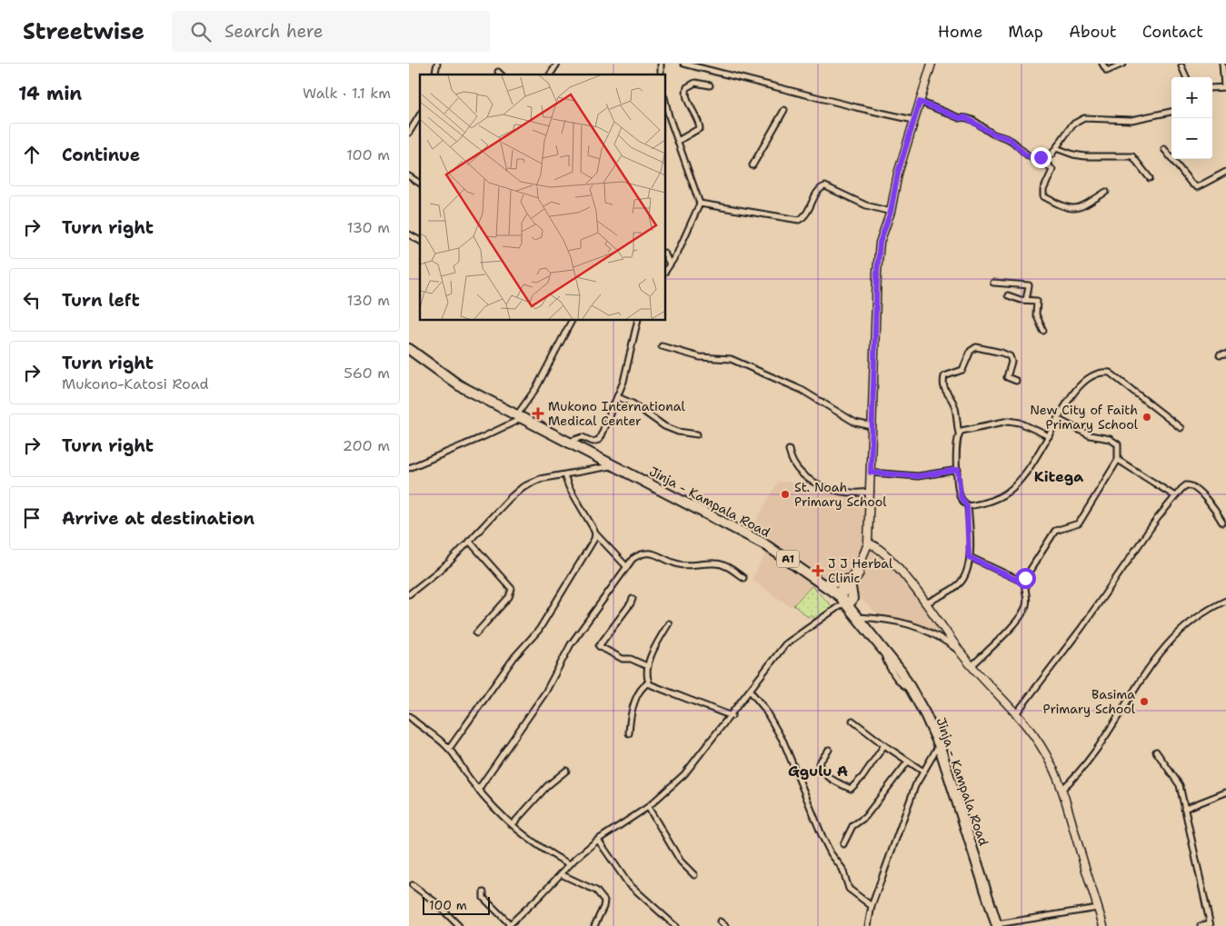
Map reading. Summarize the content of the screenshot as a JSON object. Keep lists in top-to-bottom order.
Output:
{
  "streets": {
    "highway": ["Jinja - Kampala Road", "A1"]
  },
  "districts": ["Kitega", "Ggulu A"],
  "places": {
    "health": ["Mukono International Medical Center", "J J Herbal Clinic"],
    "other": ["New City of Faith Primary School", "St. Noah Primary School", "Basima Primary School"]
  },
  "scale_bar": "100 m",
  "page": {
    "header": "Streetwise",
    "search": "Search here",
    "nav": [
      "Home",
      "Map",
      "About",
      "Contact"
    ],
    "heading": ["14 min", "Walk · 1.1 km"],
    "map_buttons": ["+", "−"],
    "list": [
      ["Continue", "100 m"],
      ["Turn right", "130 m"],
      ["Turn left", "130 m"],
      ["Turn right", "Mukono-Katosi Road", "560 m"],
      ["Turn right", "200 m"],
      "Arrive at destination"
    ],
    "scale": "100 m"
  }
}
